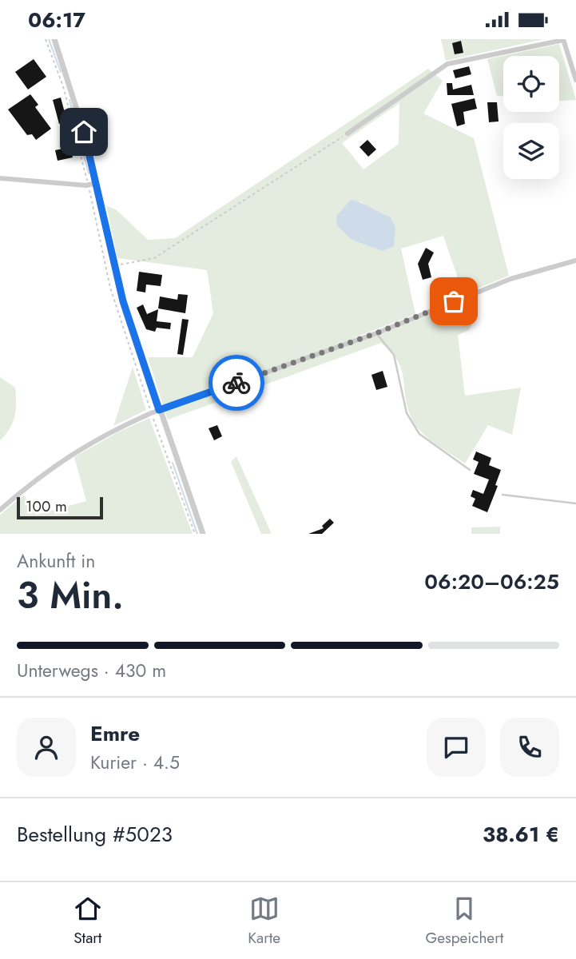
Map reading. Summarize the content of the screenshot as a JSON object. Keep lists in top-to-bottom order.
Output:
{
  "scale_bar": "100 m",
  "page": {
    "status": "06:17",
    "scale": "100 m",
    "heading": ["3 Min.", "Ankunft in", "06:20–06:25"],
    "panel": [
      "Emre",
      "Kurier · 4.5",
      "Bestellung #5023",
      "38.61 €"
    ],
    "bar": "Unterwegs · 430 m",
    "tabs": ["Start", "Karte", "Gespeichert"]
  }
}
